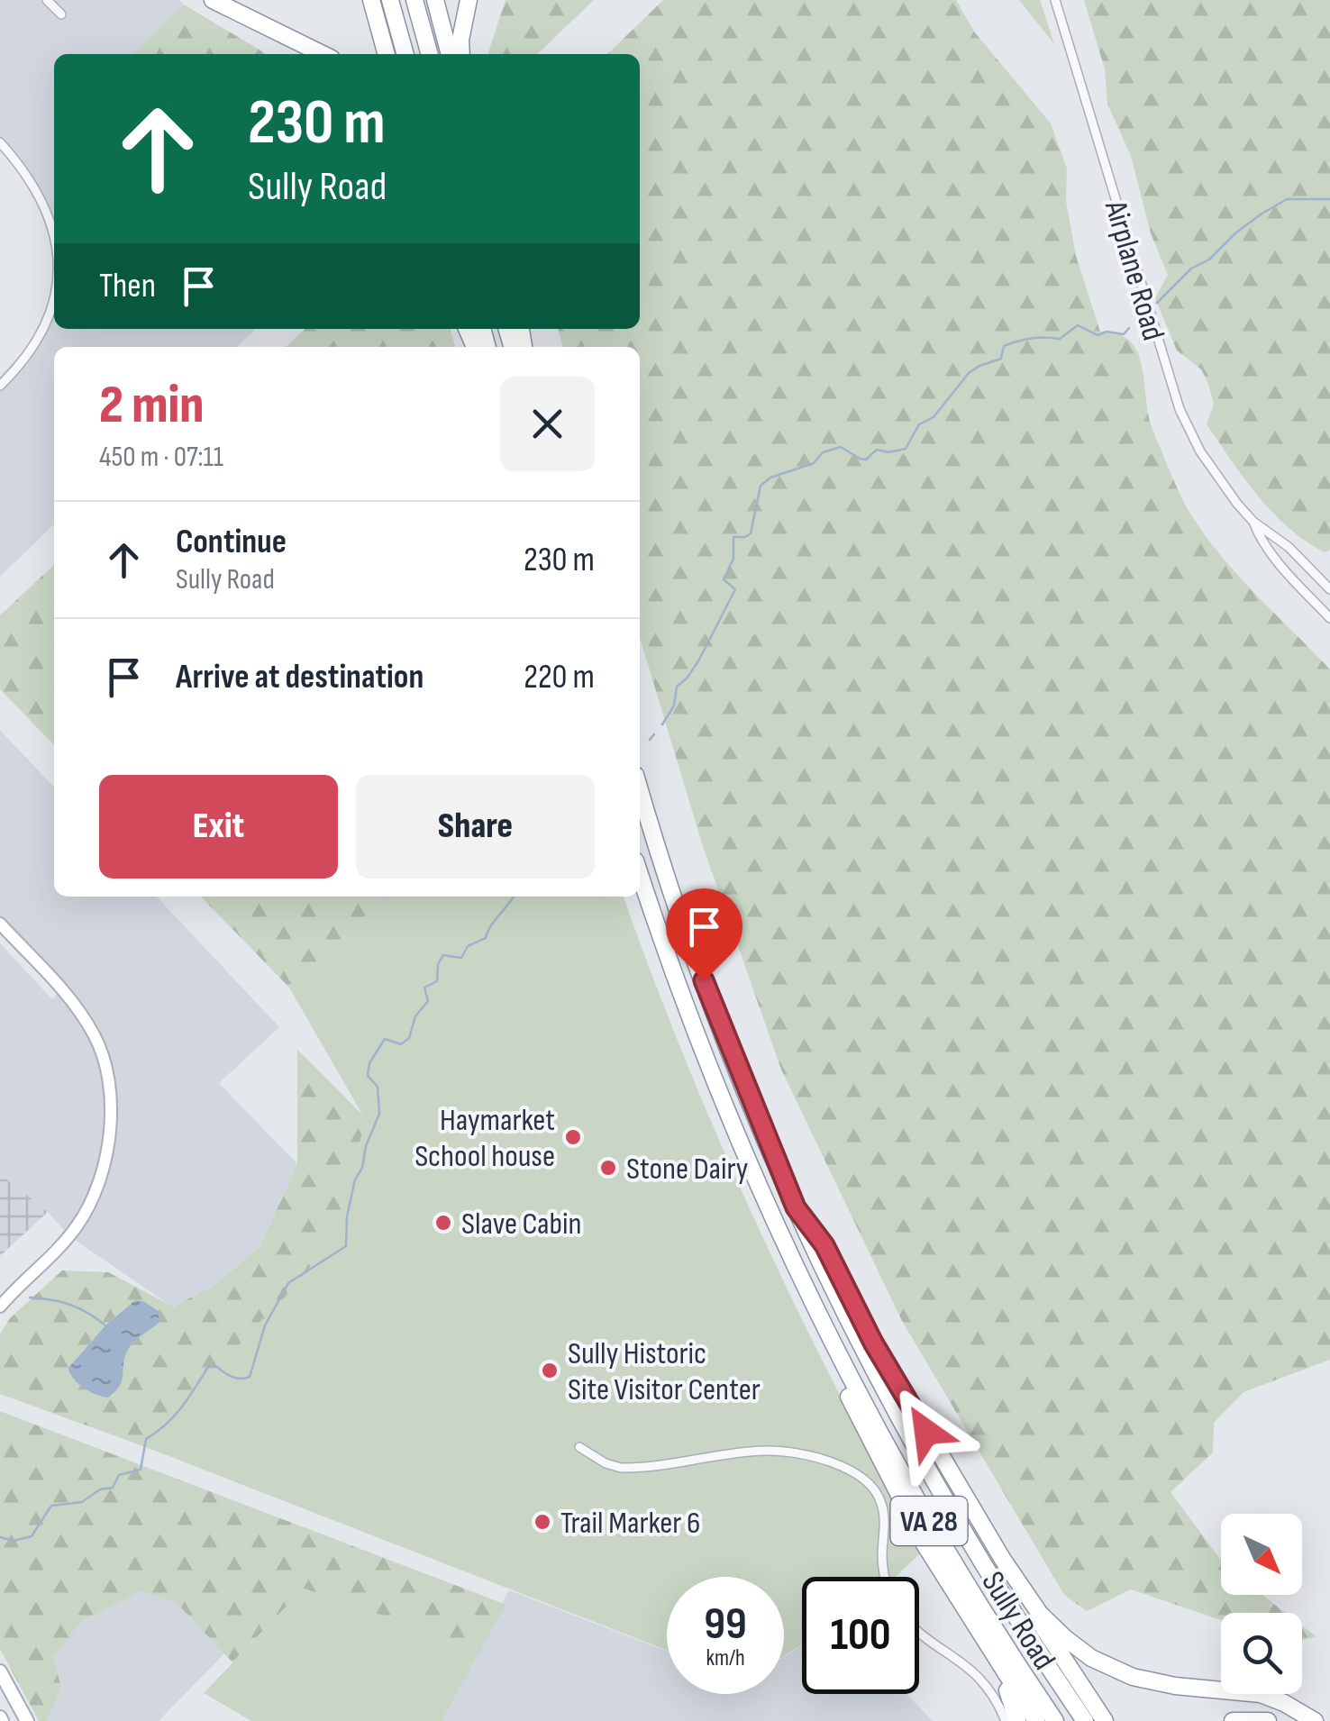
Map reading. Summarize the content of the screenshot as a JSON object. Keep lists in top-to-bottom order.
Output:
{
  "streets": {
    "highway": ["VA 28", "Sully Road"],
    "street": ["Airplane Road"]
  },
  "places": [
    "Haymarket School house",
    "Stone Dairy",
    "Slave Cabin",
    "Sully Historic Site Visitor Center",
    "Trail Marker 6"
  ],
  "north": "bottom right",
  "page": {
    "turn": ["230 m", "Sully Road"],
    "then": "Then",
    "heading": ["2 min", "450 m · 07:11"],
    "list": [
      {
        "name": "Continue",
        "note": "Sully Road",
        "value": "230 m"
      },
      {
        "name": "Arrive at destination",
        "value": "220 m"
      }
    ],
    "buttons": ["Exit", "Share"],
    "speed": "99 km/h",
    "limit": "100"
  }
}
